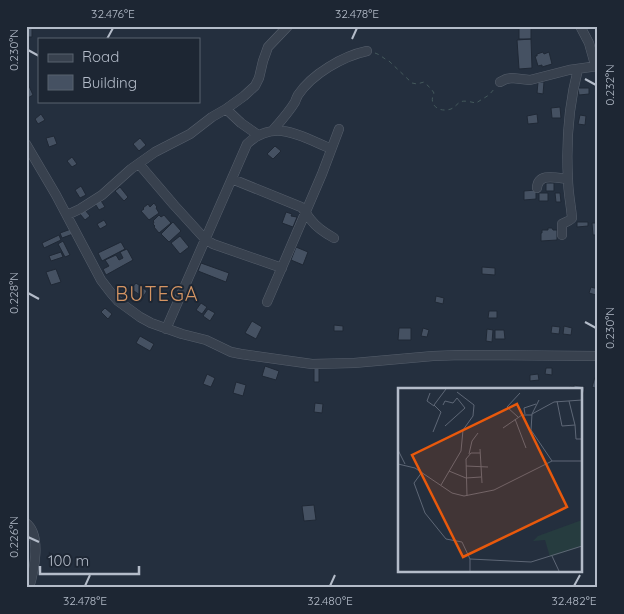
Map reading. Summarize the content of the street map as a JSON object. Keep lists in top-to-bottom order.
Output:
{
  "districts": ["BUTEGA"],
  "legend": ["Road", "Building"],
  "scale_bar": "100 m",
  "coordinates": [
    "32.476°E",
    "32.478°E",
    "0.230°N",
    "0.232°N",
    "0.228°N",
    "0.226°N",
    "32.480°E",
    "32.482°E"
  ]
}
